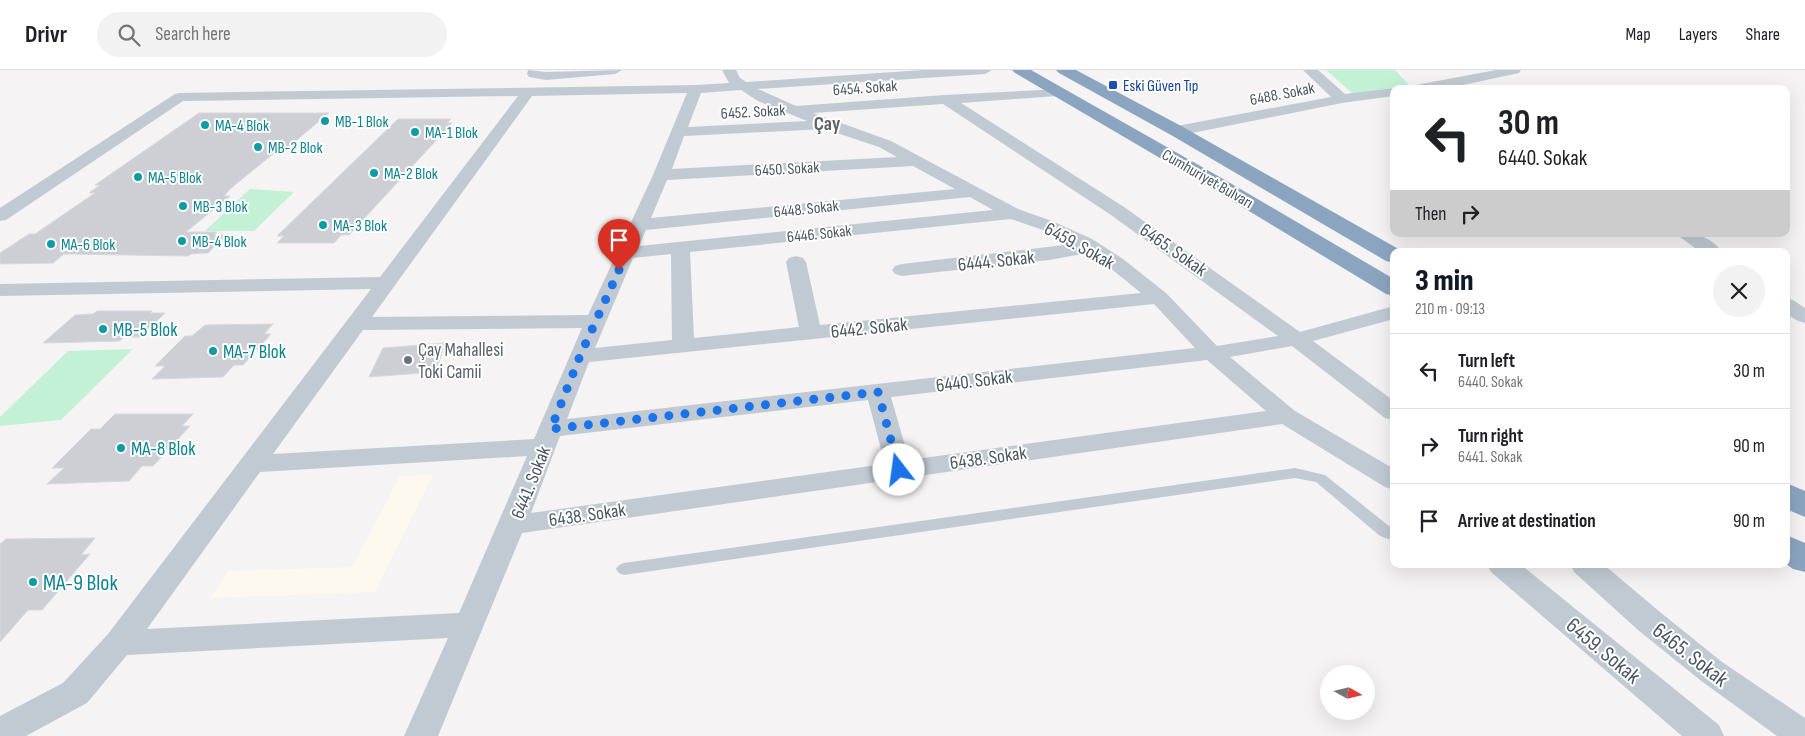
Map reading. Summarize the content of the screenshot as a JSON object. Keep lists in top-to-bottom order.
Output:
{
  "streets": {
    "highway": ["Cumhuriyet Bulvarı"],
    "street": [
      "6454. Sokak",
      "6488. Sokak",
      "6452. Sokak",
      "6450. Sokak",
      "6448. Sokak",
      "6446. Sokak",
      "6459. Sokak",
      "6465. Sokak",
      "6444. Sokak",
      "6442. Sokak",
      "6440. Sokak",
      "6438. Sokak",
      "6441. Sokak"
    ]
  },
  "crossings": [
    ["6454. Sokak", "Cumhuriyet Bulvarı"],
    ["6454. Sokak", "6459. Sokak"],
    ["6454. Sokak", "6465. Sokak"],
    ["6488. Sokak", "Cumhuriyet Bulvarı"],
    ["6452. Sokak", "6459. Sokak"],
    ["6452. Sokak", "6441. Sokak"],
    ["6450. Sokak", "6459. Sokak"],
    ["6450. Sokak", "6441. Sokak"],
    ["6448. Sokak", "6459. Sokak"],
    ["6448. Sokak", "6441. Sokak"],
    ["6446. Sokak", "6459. Sokak"],
    ["6446. Sokak", "6441. Sokak"],
    ["6459. Sokak", "6444. Sokak"],
    ["6459. Sokak", "6442. Sokak"],
    ["6459. Sokak", "6440. Sokak"],
    ["6459. Sokak", "6438. Sokak"],
    ["6465. Sokak", "6440. Sokak"],
    ["6442. Sokak", "6441. Sokak"],
    ["6440. Sokak", "6441. Sokak"],
    ["6438. Sokak", "6441. Sokak"]
  ],
  "districts": ["Çay"],
  "places": {
    "transit": ["Eski Güven Tıp"],
    "other": [
      "MB-1 Blok",
      "MA-4 Blok",
      "MA-1 Blok",
      "MB-2 Blok",
      "MA-2 Blok",
      "MA-5 Blok",
      "MB-3 Blok",
      "MA-3 Blok",
      "MB-4 Blok",
      "MA-6 Blok",
      "MB-5 Blok",
      "MA-7 Blok",
      "Çay Mahallesi Toki Camii",
      "MA-8 Blok",
      "MA-9 Blok"
    ]
  },
  "north": "right",
  "page": {
    "header": "Drivr",
    "search": "Search here",
    "nav": ["Map", "Layers", "Share"],
    "turn": ["30 m", "6440. Sokak"],
    "then": "Then",
    "heading": ["3 min", "210 m · 09:13"],
    "list": [
      {
        "name": "Turn left",
        "note": "6440. Sokak",
        "value": "30 m"
      },
      {
        "name": "Turn right",
        "note": "6441. Sokak",
        "value": "90 m"
      },
      {
        "name": "Arrive at destination",
        "value": "90 m"
      }
    ]
  }
}
